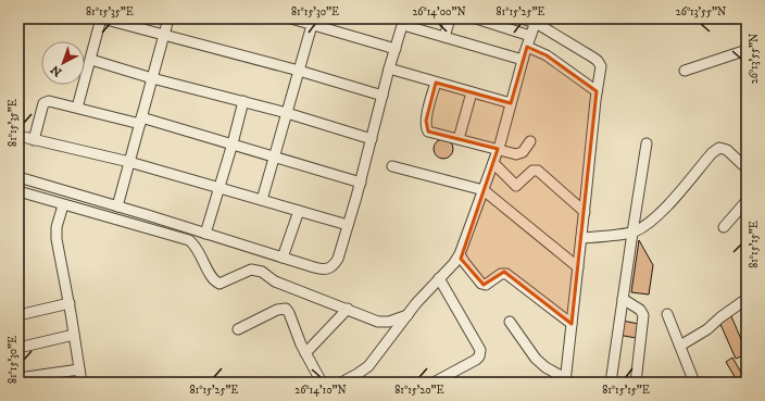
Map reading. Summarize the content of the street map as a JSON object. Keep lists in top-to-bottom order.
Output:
{
  "north": "bottom left",
  "coordinates": [
    "81°15'35\"E",
    "81°15'30\"E",
    "26°14'00\"N",
    "81°15'25\"E",
    "26°13'55\"N",
    "81°15'15\"E",
    "26°14'10\"N",
    "81°15'20\"E"
  ]
}
